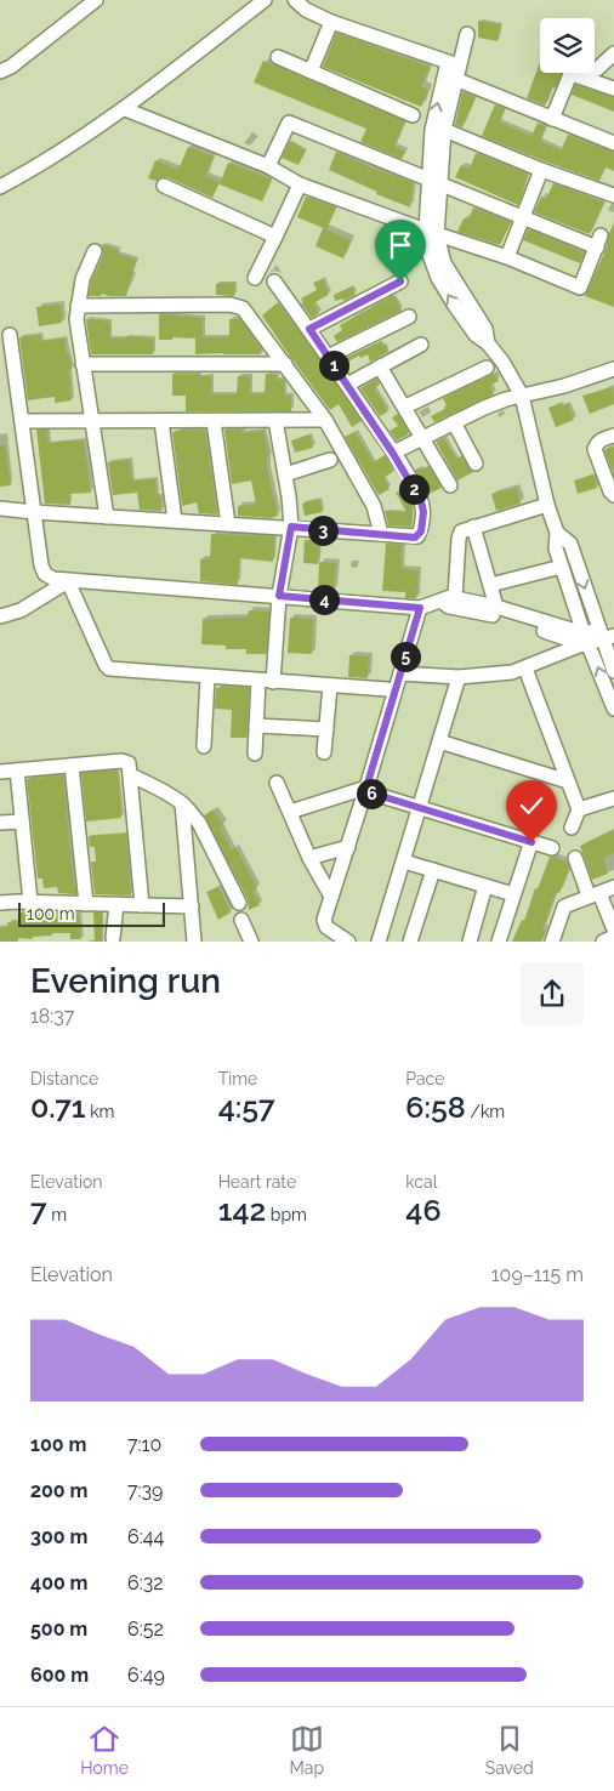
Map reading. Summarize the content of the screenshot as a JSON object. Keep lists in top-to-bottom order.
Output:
{
  "scale_bar": "100 m",
  "page": {
    "pins": [
      "1",
      "2",
      "3",
      "4",
      "5",
      "6"
    ],
    "scale": "100 m",
    "heading": ["Evening run", "18:37"],
    "stats": [
      ["Distance", "0.71 km"],
      ["Time", "4:57"],
      ["Pace", "6:58 /km"],
      ["Elevation", "7 m"],
      ["Heart rate", "142 bpm"],
      ["kcal", "46"]
    ],
    "chart": ["Elevation", "109–115 m"],
    "list": [
      {
        "name": "100 m",
        "note": "7:10"
      },
      {
        "name": "200 m",
        "note": "7:39"
      },
      {
        "name": "300 m",
        "note": "6:44"
      },
      {
        "name": "400 m",
        "note": "6:32"
      },
      {
        "name": "500 m",
        "note": "6:52"
      },
      {
        "name": "600 m",
        "note": "6:49"
      }
    ],
    "tabs": ["Home", "Map", "Saved"]
  }
}
